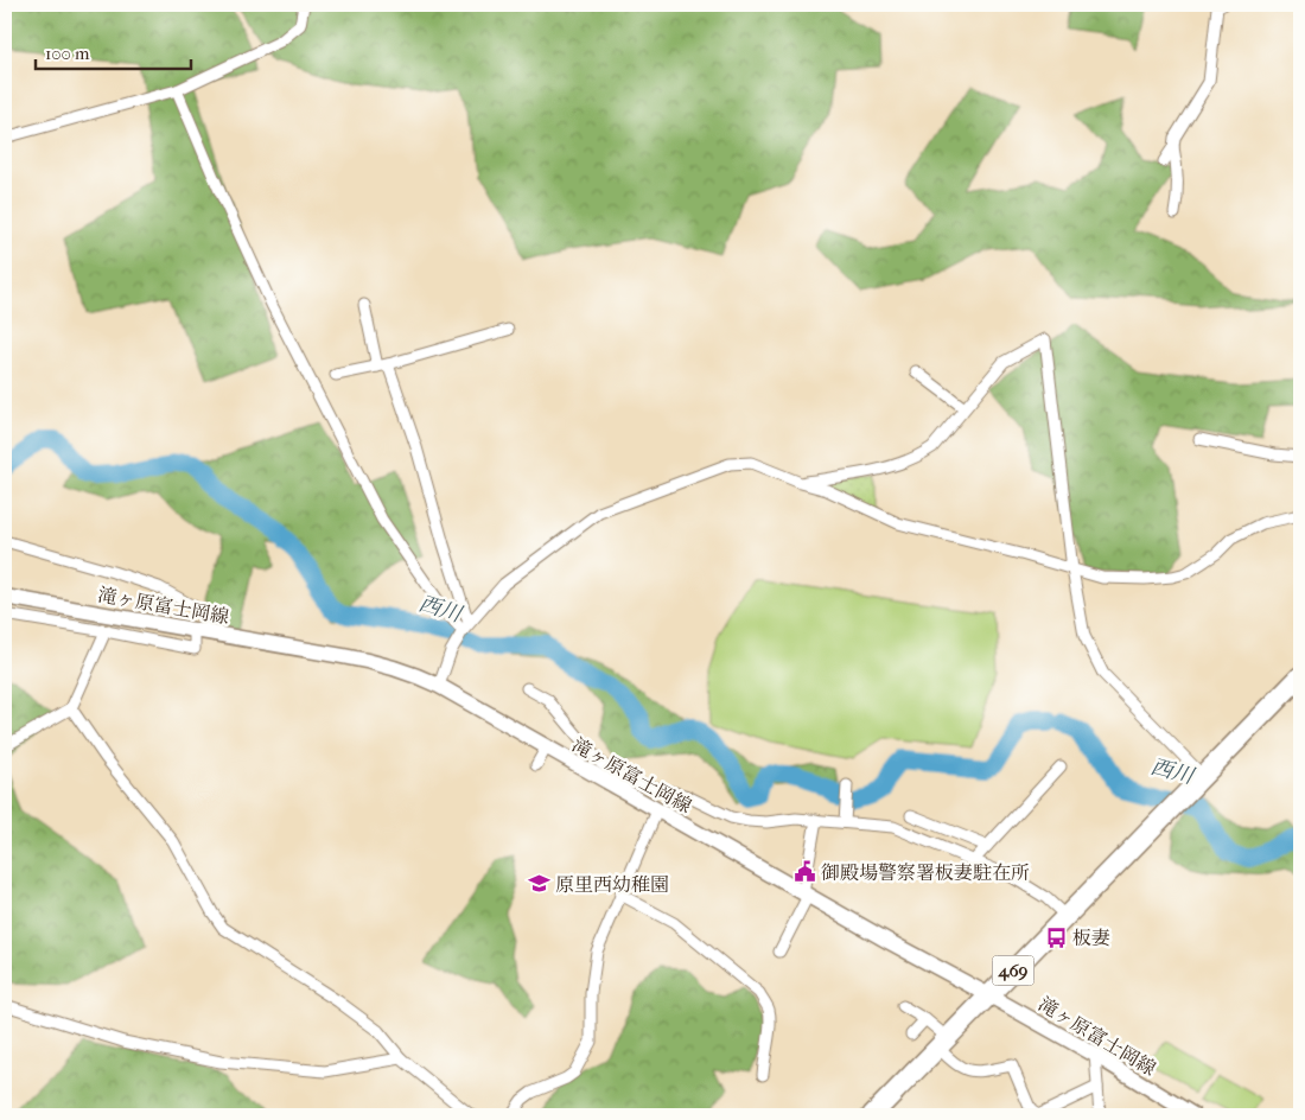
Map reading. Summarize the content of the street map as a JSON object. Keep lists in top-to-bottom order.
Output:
{
  "streets": {
    "highway": ["469"],
    "main road": ["滝ヶ原富士岡線"]
  },
  "crossings": [
    ["滝ヶ原富士岡線", "469"]
  ],
  "water": ["西川"],
  "places": {
    "public building": ["御殿場警察署板妻駐在所"],
    "school or university": ["原里西幼稚園"],
    "bus stop": ["板妻"]
  },
  "scale_bar": "100 m"
}
